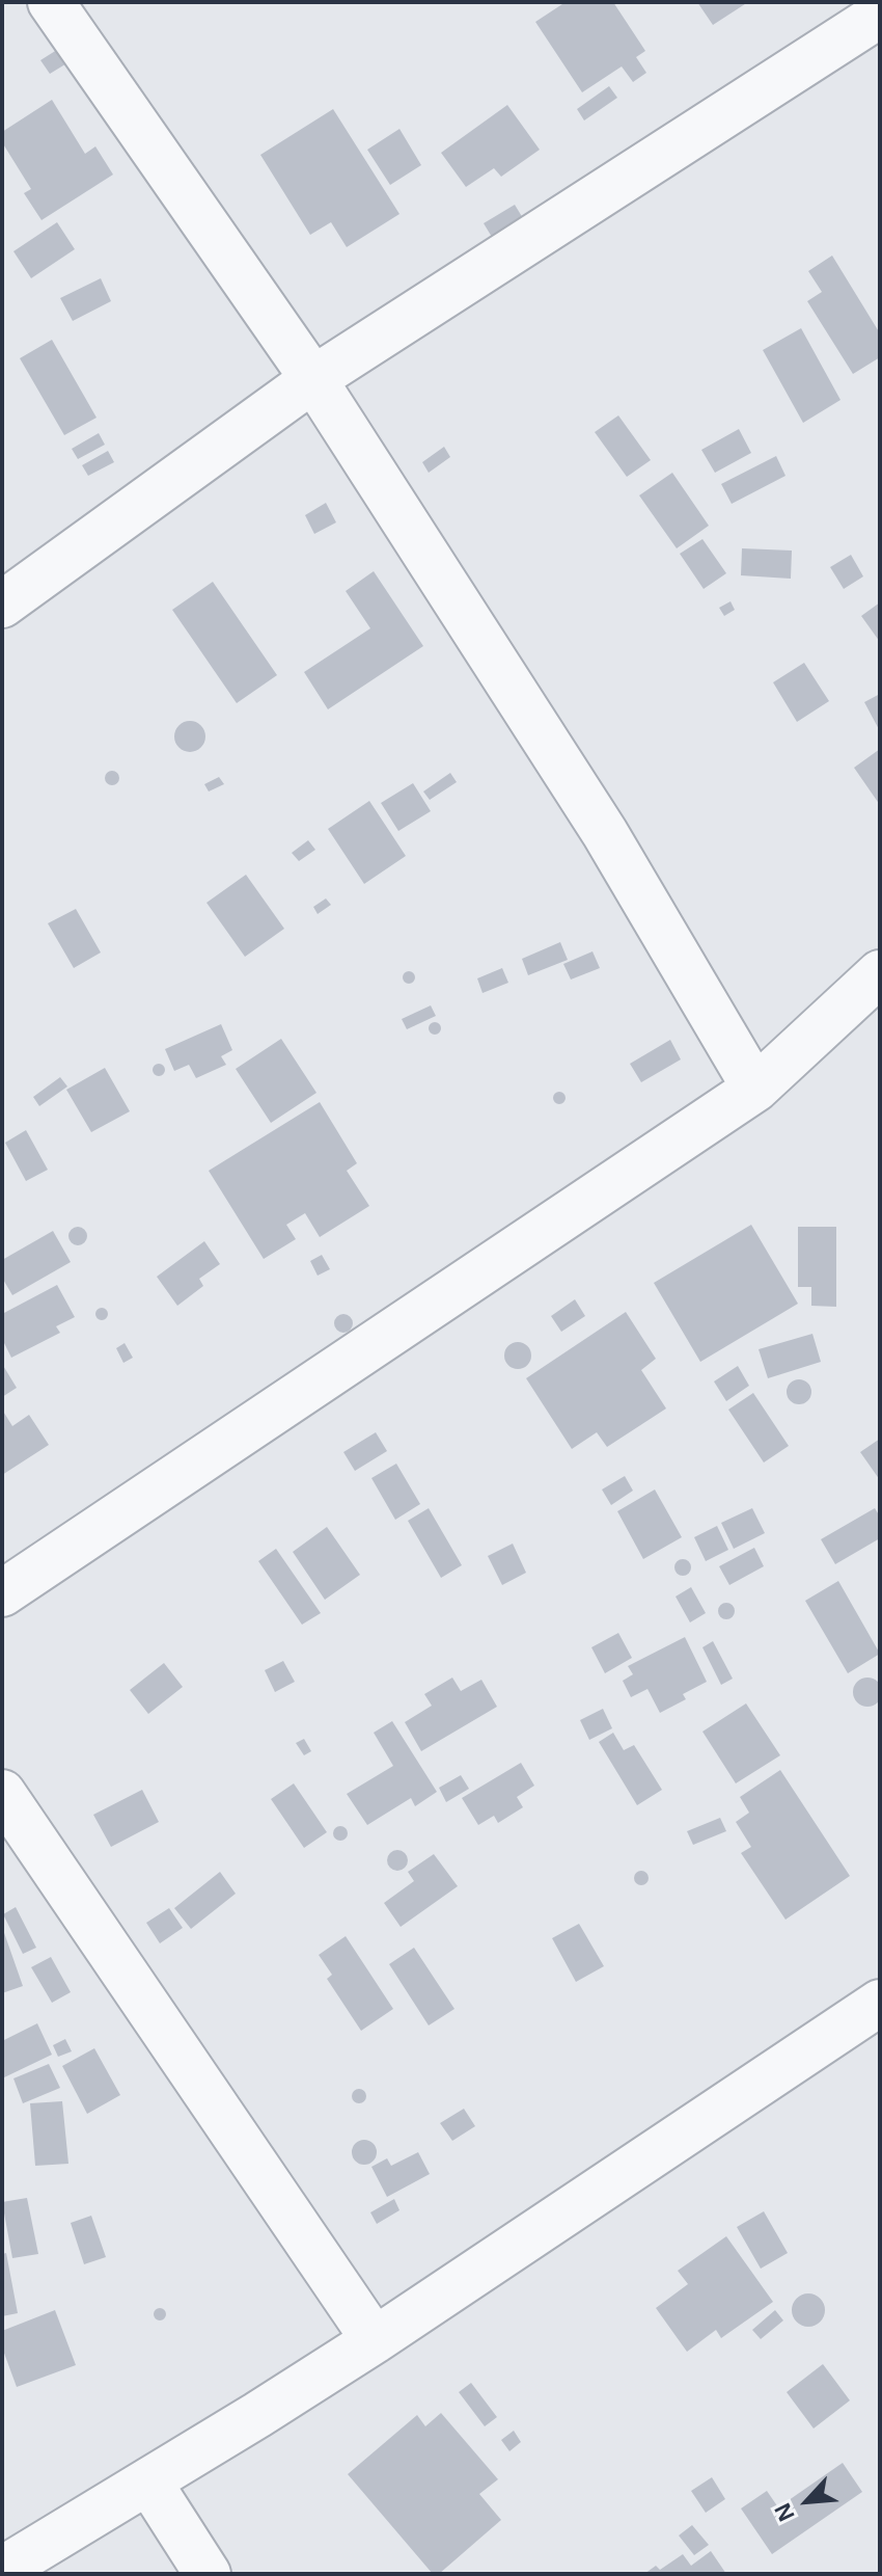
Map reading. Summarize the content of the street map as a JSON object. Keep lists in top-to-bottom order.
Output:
{
  "north": "bottom left"
}
